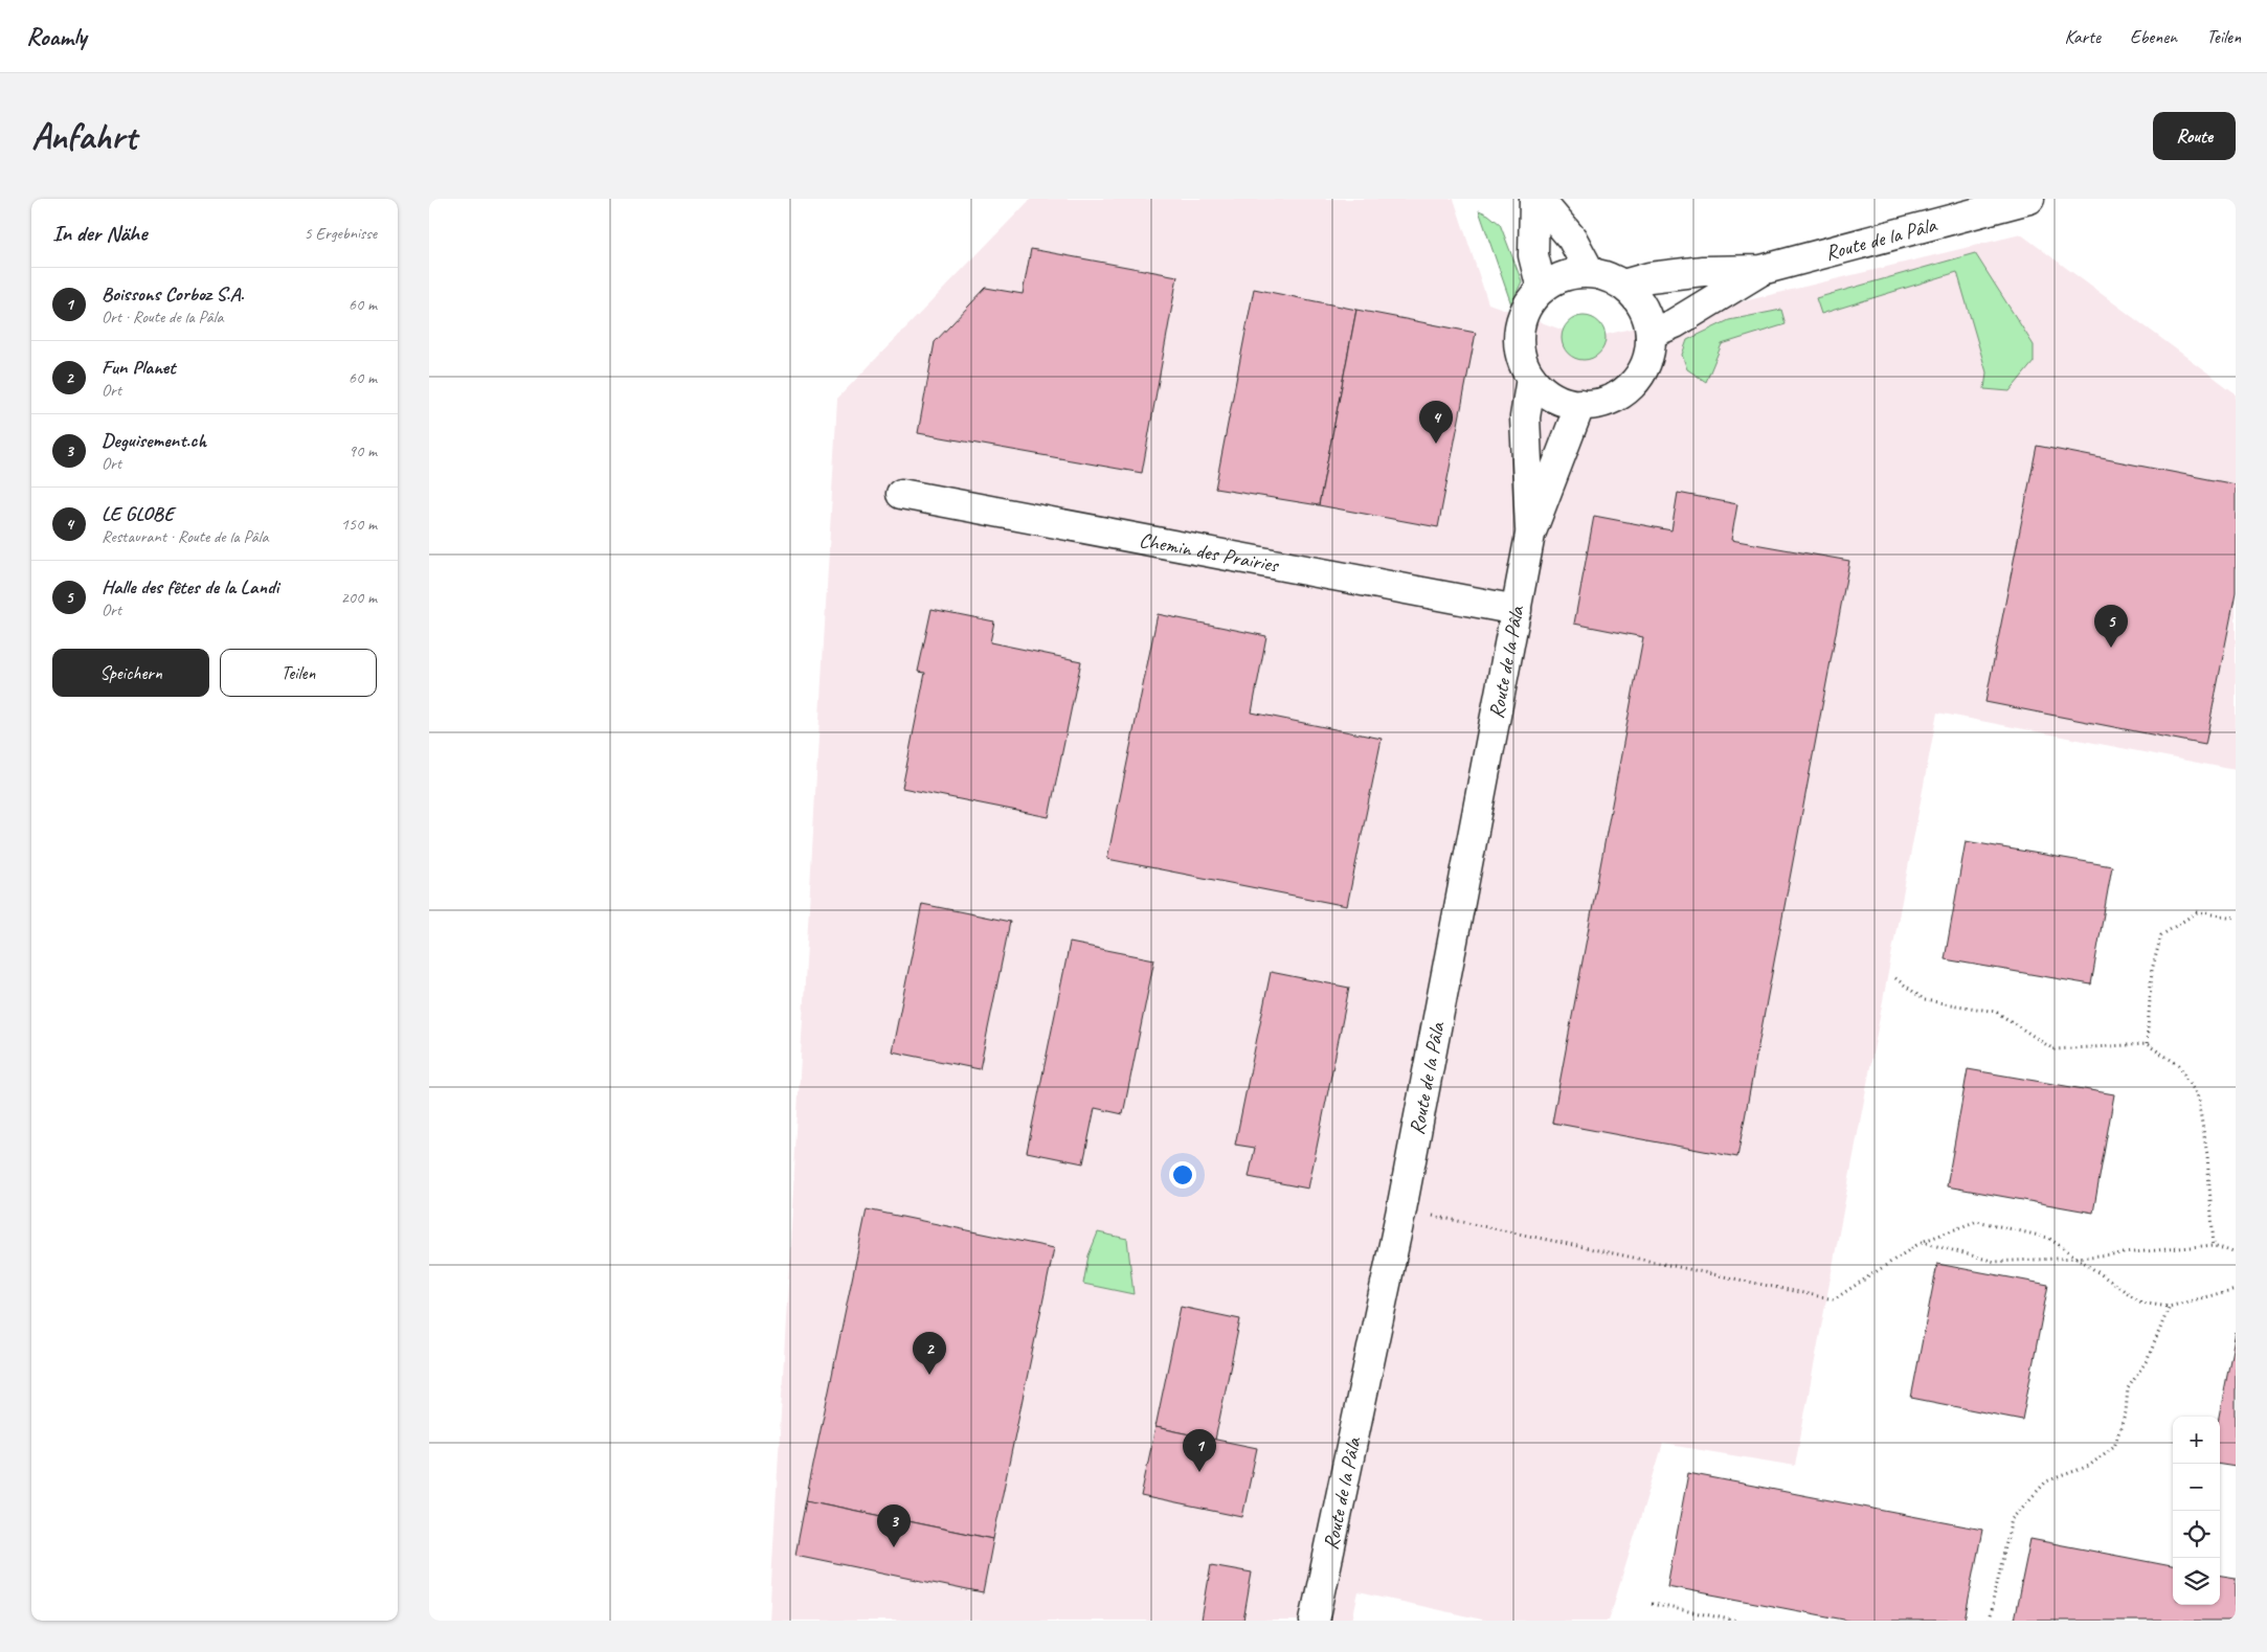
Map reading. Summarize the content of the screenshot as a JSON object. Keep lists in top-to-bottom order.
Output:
{
  "streets": {
    "main road": ["Route de la Pâla", "Chemin des Prairies"]
  },
  "crossings": [
    ["Route de la Pâla", "Chemin des Prairies"]
  ],
  "page": {
    "header": "Roamly",
    "nav": ["Karte", "Ebenen", "Teilen"],
    "buttons": [
      "Route",
      ["Speichern", "Teilen"]
    ],
    "title": "Anfahrt",
    "heading": ["In der Nähe", "5 Ergebnisse"],
    "list": [
      {
        "mark": "1",
        "name": "Boissons Corboz S.A.",
        "note": "Ort · Route de la Pâla",
        "value": "60 m"
      },
      {
        "mark": "2",
        "name": "Fun Planet",
        "note": "Ort",
        "value": "60 m"
      },
      {
        "mark": "3",
        "name": "Deguisement.ch",
        "note": "Ort",
        "value": "90 m"
      },
      {
        "mark": "4",
        "name": "LE GLOBE",
        "note": "Restaurant · Route de la Pâla",
        "value": "150 m"
      },
      {
        "mark": "5",
        "name": "Halle des fêtes de la Landi",
        "note": "Ort",
        "value": "200 m"
      }
    ],
    "pins": [
      "4",
      "5",
      "2",
      "1",
      "3"
    ],
    "map_buttons": ["+", "−"]
  }
}
